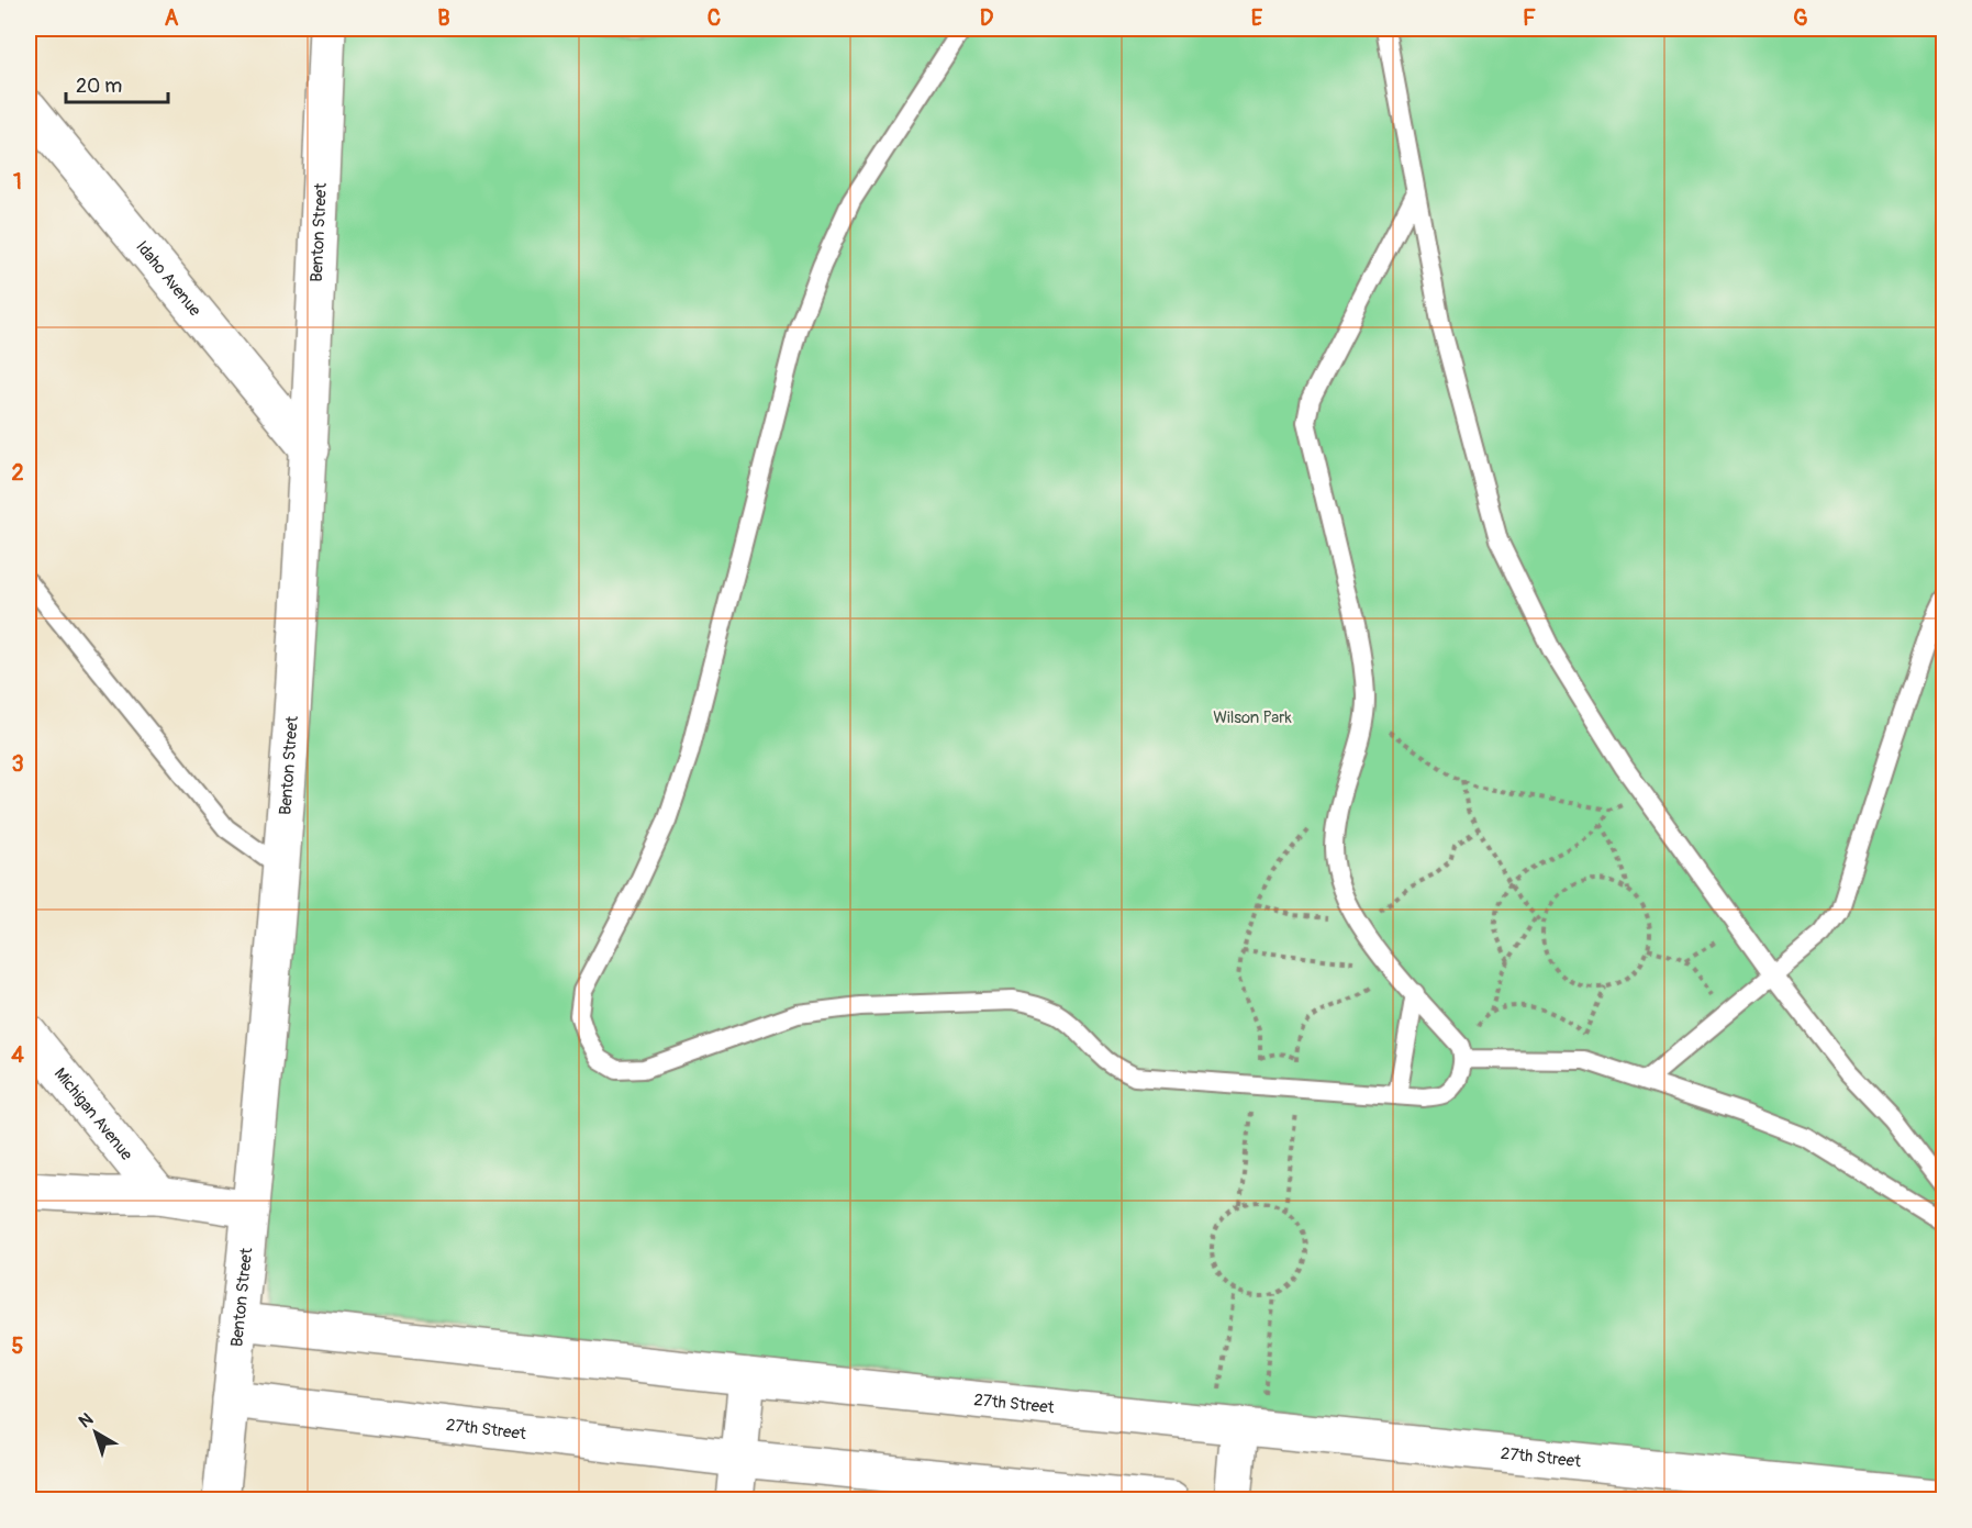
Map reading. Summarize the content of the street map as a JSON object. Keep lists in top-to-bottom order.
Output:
{
  "streets": {
    "street": [
      "Benton Street",
      "Idaho Avenue",
      "Michigan Avenue",
      "27th Street"
    ]
  },
  "crossings": [
    ["Benton Street", "Idaho Avenue"],
    ["Benton Street", "27th Street"]
  ],
  "parks": ["Wilson Park"],
  "scale_bar": "20 m",
  "north": "top left",
  "grid": {
    "columns": [
      "A",
      "B",
      "C",
      "D",
      "E",
      "F",
      "G"
    ],
    "rows": [
      "1",
      "2",
      "3",
      "4",
      "5"
    ]
  }
}
